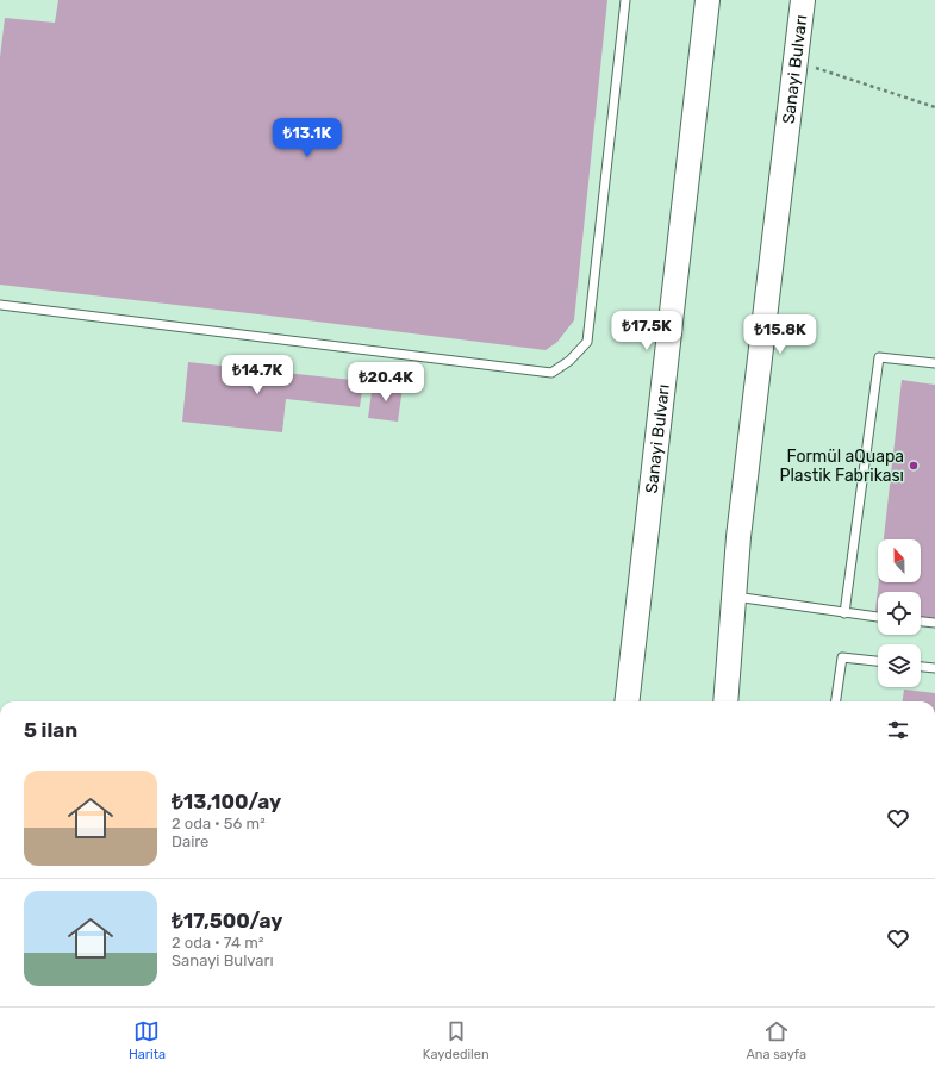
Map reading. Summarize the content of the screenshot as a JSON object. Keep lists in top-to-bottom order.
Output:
{
  "streets": {
    "street": ["Sanayi Bulvarı"]
  },
  "places": ["Formül aQuapa Plastik Fabrikası"],
  "north": "top",
  "page": {
    "price": [
      "₺13.1K",
      "₺17.5K",
      "₺15.8K",
      "₺14.7K",
      "₺20.4K"
    ],
    "heading": "5 ilan",
    "list": [
      {
        "name": "₺13,100/ay",
        "note": "2 oda · 56 m² · Daire"
      },
      {
        "name": "₺17,500/ay",
        "note": "2 oda · 74 m² · Sanayi Bulvarı"
      }
    ],
    "tabs": ["Harita", "Kaydedilen", "Ana sayfa"]
  }
}
